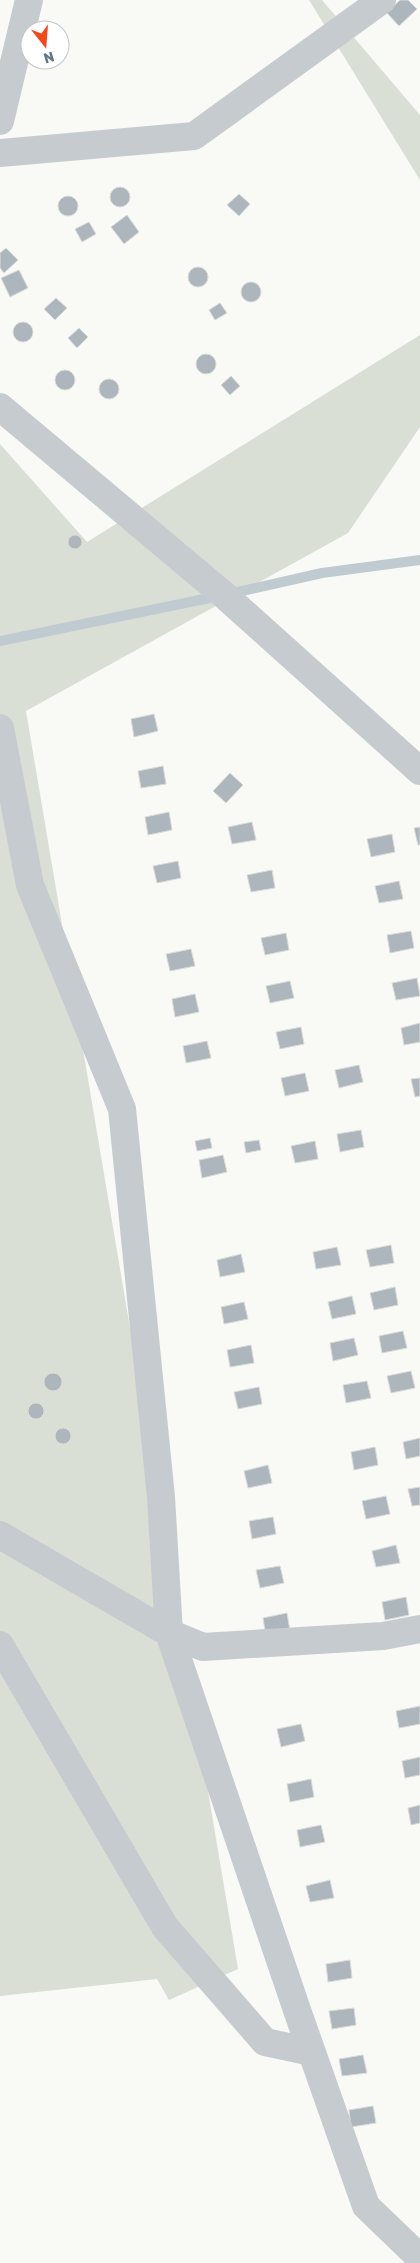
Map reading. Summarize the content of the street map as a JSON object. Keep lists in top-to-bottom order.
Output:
{
  "north": "bottom"
}
